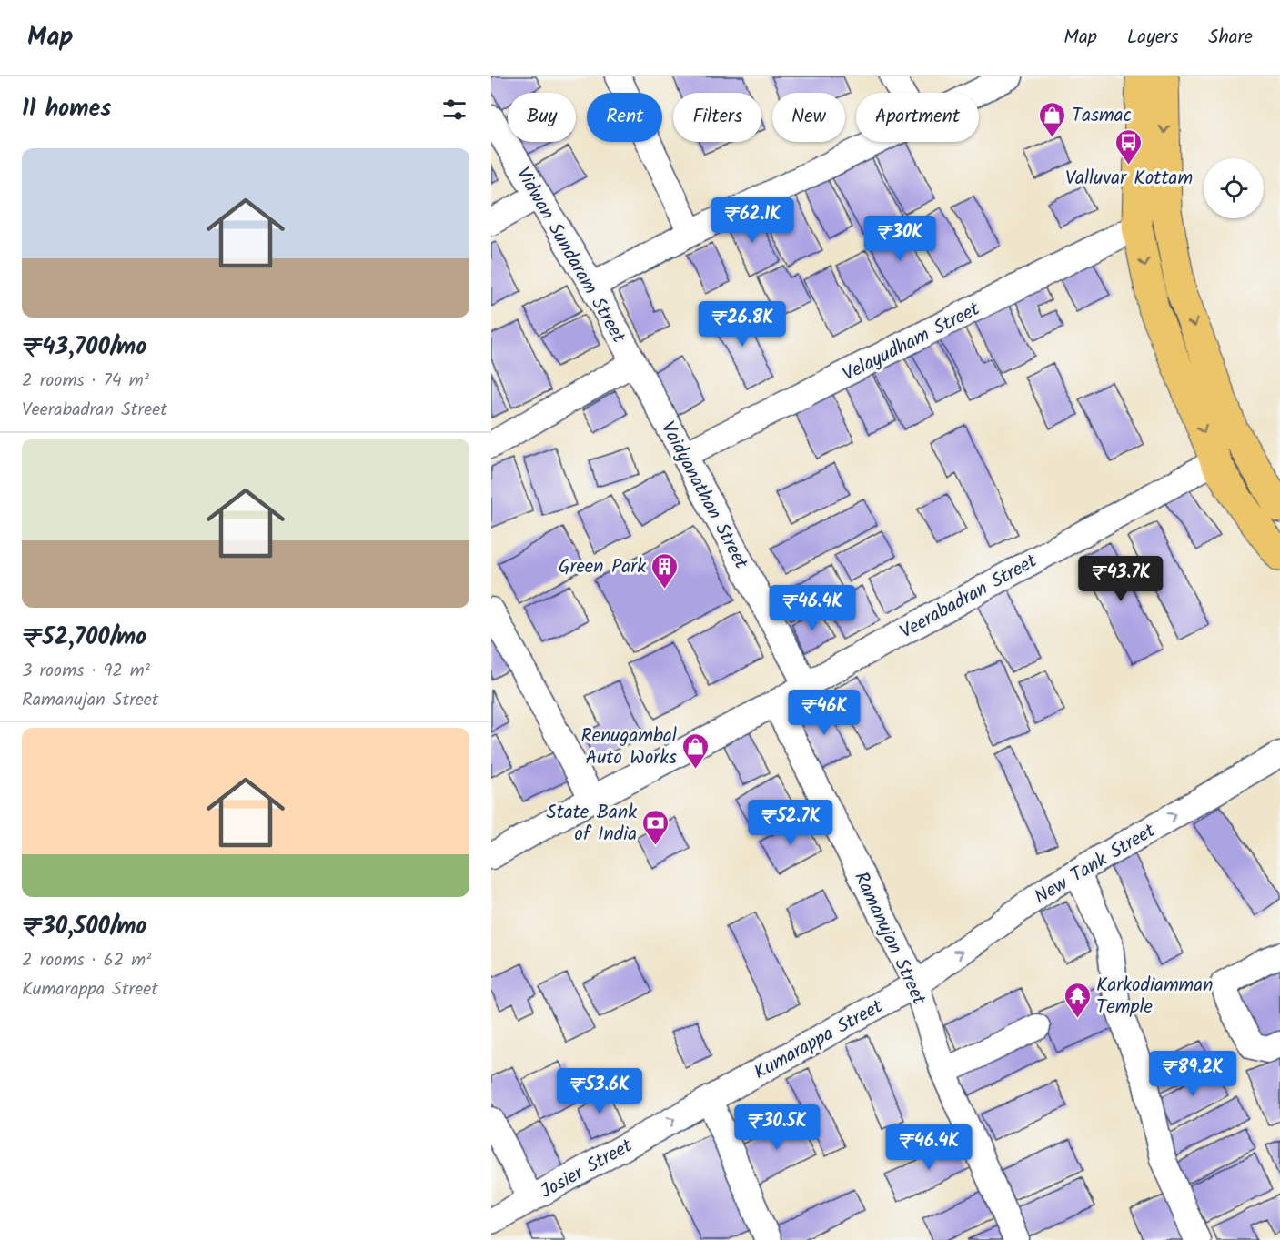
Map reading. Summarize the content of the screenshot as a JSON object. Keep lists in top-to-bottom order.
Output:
{
  "streets": {
    "street": [
      "Vidwan Sundaram Street",
      "Velayudham Street",
      "Vaidyanathan Street",
      "Veerabadran Street",
      "New Tank Street",
      "Ramanujan Street",
      "Kumarappa Street",
      "Josier Street"
    ]
  },
  "crossings": [
    ["Vidwan Sundaram Street", "Vaidyanathan Street"],
    ["Velayudham Street", "Vaidyanathan Street"],
    ["Vaidyanathan Street", "Veerabadran Street"],
    ["Veerabadran Street", "Ramanujan Street"],
    ["New Tank Street", "Ramanujan Street"],
    ["New Tank Street", "Kumarappa Street"],
    ["Ramanujan Street", "Kumarappa Street"],
    ["Kumarappa Street", "Josier Street"]
  ],
  "one_way": ["New Tank Street", "Josier Street"],
  "places": {
    "shop": ["Tasmac", "Renugambal Auto Works"],
    "bus stop": ["Valluvar Kottam"],
    "building": ["Green Park"],
    "bank": ["State Bank of India"],
    "temple": ["Karkodiamman Temple"]
  },
  "page": {
    "header": "Map",
    "nav": ["Map", "Layers", "Share"],
    "heading": "11 homes",
    "chip": [
      "Buy",
      "Rent",
      "Filters",
      "New",
      "Apartment"
    ],
    "list": [
      {
        "name": "₹43,700/mo",
        "note": "2 rooms · 74 m² · Veerabadran Street"
      },
      {
        "name": "₹52,700/mo",
        "note": "3 rooms · 92 m² · Ramanujan Street"
      },
      {
        "name": "₹30,500/mo",
        "note": "2 rooms · 62 m² · Kumarappa Street"
      }
    ],
    "price": [
      "₹62.1K",
      "₹30K",
      "₹26.8K",
      "₹43.7K",
      "₹46.4K",
      "₹46K",
      "₹52.7K",
      "₹89.2K",
      "₹53.6K",
      "₹30.5K",
      "₹46.4K"
    ]
  }
}
